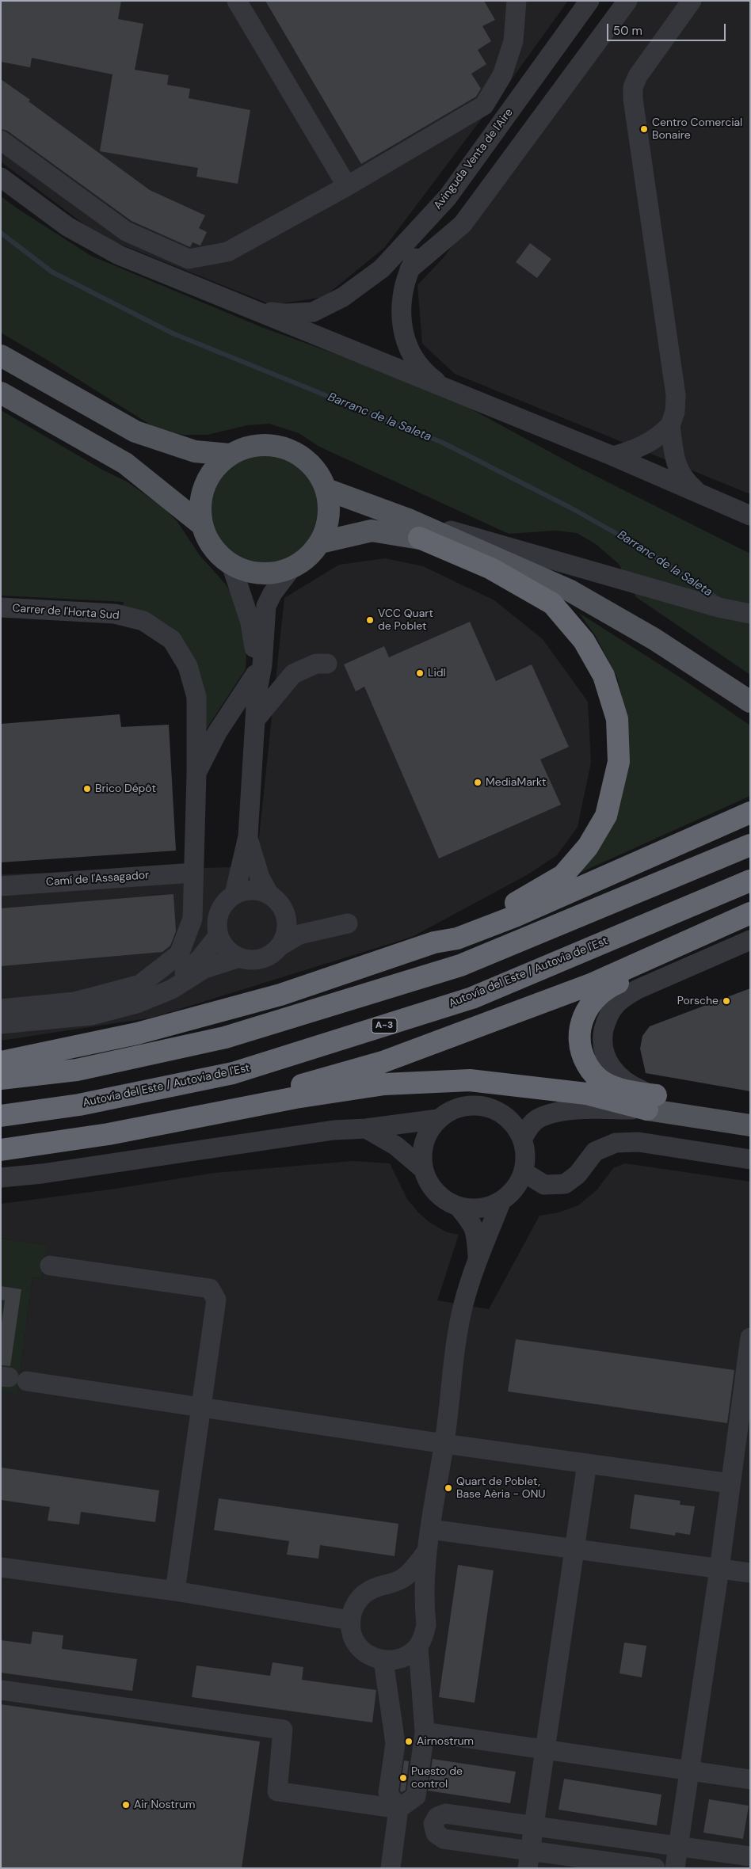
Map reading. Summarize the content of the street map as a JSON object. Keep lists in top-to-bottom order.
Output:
{
  "streets": {
    "highway": ["Autovía del Este / Autovia de l'Est", "A-3"],
    "street": ["Avinguda Venta de l'Aire", "Carrer de l'Horta Sud", "Camí de l'Assagador"]
  },
  "water": ["Barranc de la Saleta"],
  "places": [
    "Centro Comercial Bonaire",
    "VCC Quart de Poblet",
    "Lidl",
    "MediaMarkt",
    "Brico Dépôt",
    "Porsche",
    "Quart de Poblet, Base Aèria - ONU",
    "Airnostrum",
    "Puesto de control",
    "Air Nostrum"
  ],
  "scale_bar": "50 m"
}
